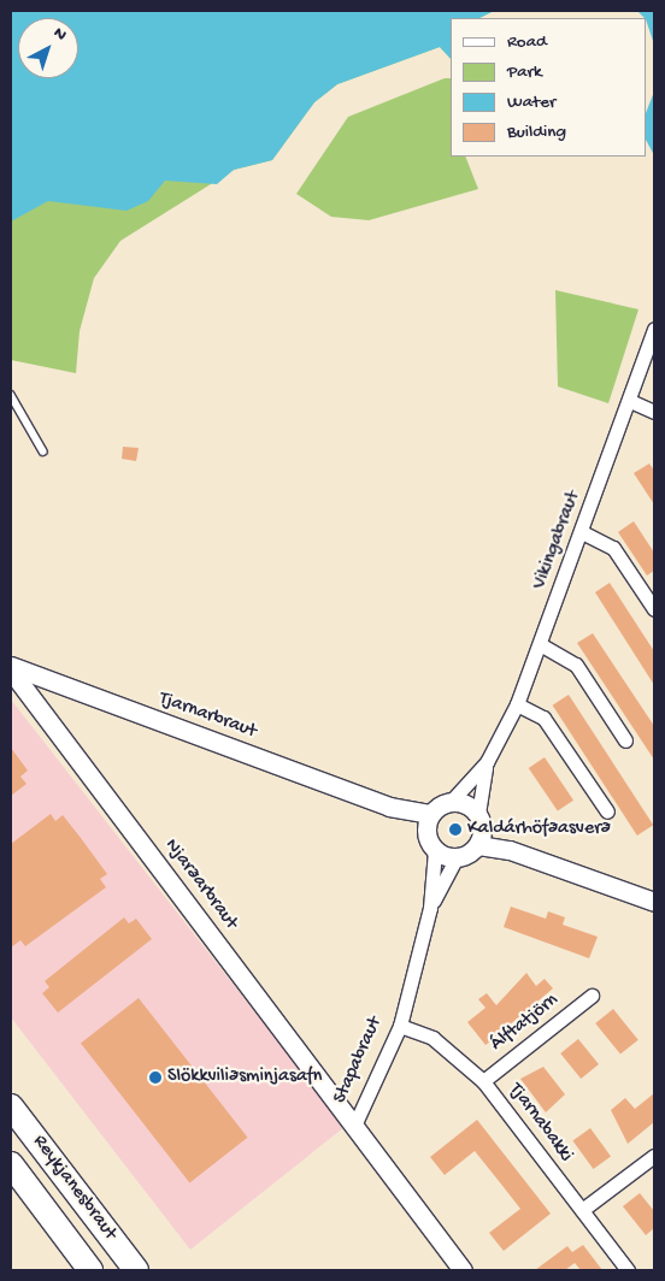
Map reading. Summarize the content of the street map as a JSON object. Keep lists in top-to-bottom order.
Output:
{
  "streets": {
    "highway": ["Reykjanesbraut"],
    "street": [
      "Vikingabraut",
      "Tjarnarbraut",
      "Njarðarbraut",
      "Álftatjörn",
      "Stapabraut",
      "Tjarnabakki"
    ]
  },
  "crossings": [
    ["Vikingabraut", "Tjarnarbraut"],
    ["Vikingabraut", "Stapabraut"],
    ["Tjarnarbraut", "Njarðarbraut"],
    ["Tjarnarbraut", "Stapabraut"],
    ["Njarðarbraut", "Stapabraut"],
    ["Álftatjörn", "Tjarnabakki"],
    ["Stapabraut", "Tjarnabakki"]
  ],
  "places": ["Kaldárhöfðasverð", "Slökkviliðsminjasafn"],
  "legend": [
    "Road",
    "Park",
    "Water",
    "Building"
  ],
  "north": "top right"
}
